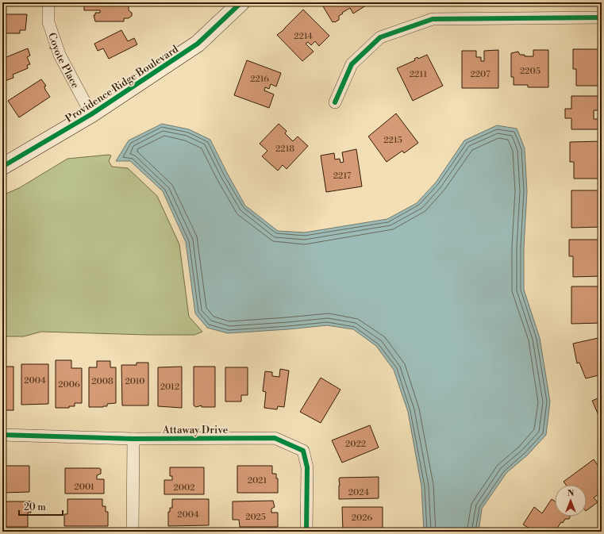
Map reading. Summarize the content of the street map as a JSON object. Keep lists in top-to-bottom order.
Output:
{
  "streets": {
    "street": ["Coyote Place", "Providence Ridge Boulevard", "Attaway Drive"]
  },
  "crossings": [
    ["Coyote Place", "Providence Ridge Boulevard"]
  ],
  "house_numbers": [
    "2214",
    "2205",
    "2211",
    "2207",
    "2216",
    "2215",
    "2218",
    "2217",
    "2004",
    "2008",
    "2010",
    "2006",
    "2012",
    "2022",
    "2021",
    "2001",
    "2002",
    "2024",
    "2004",
    "2025",
    "2026"
  ],
  "scale_bar": "20 m",
  "north": "top"
}
